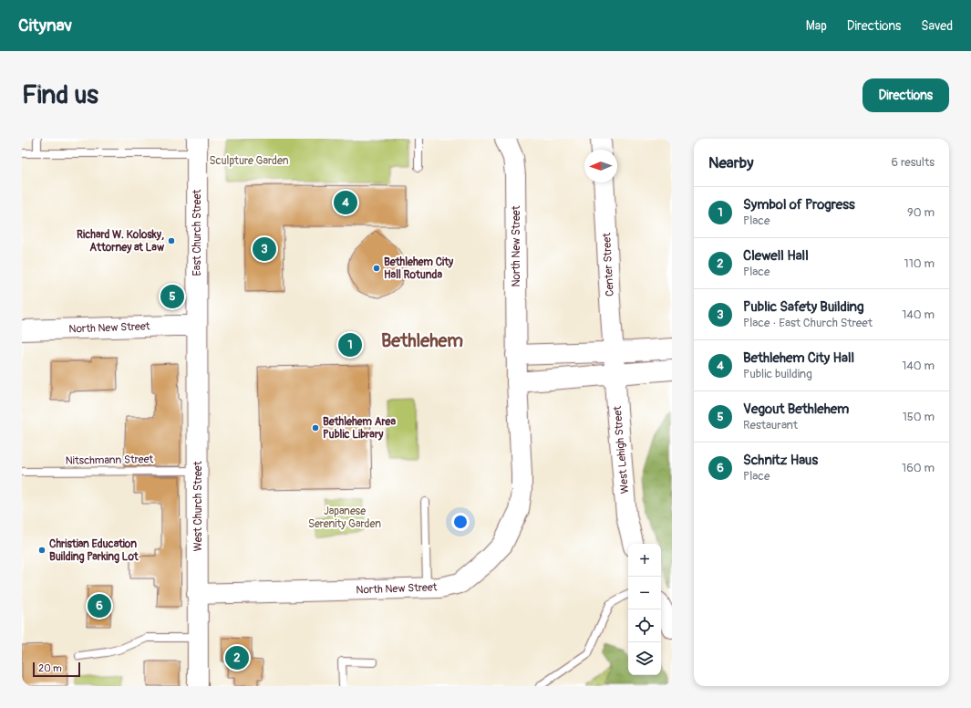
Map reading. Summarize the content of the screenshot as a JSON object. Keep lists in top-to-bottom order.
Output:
{
  "streets": {
    "main road": [
      "East Church Street",
      "North New Street",
      "Center Street",
      "West Lehigh Street",
      "West Church Street"
    ],
    "lane": ["Nitschmann Street"]
  },
  "crossings": [
    ["East Church Street", "North New Street"],
    ["East Church Street", "West Church Street"],
    ["North New Street", "West Church Street"],
    ["Center Street", "West Lehigh Street"],
    ["Nitschmann Street", "West Church Street"]
  ],
  "districts": ["Bethlehem"],
  "parks": ["Sculpture Garden", "Japanese Serenity Garden"],
  "places": [
    "Richard W. Kolosky, Attorney at Law",
    "Bethlehem City Hall Rotunda",
    "Bethlehem Area Public Library",
    "Christian Education Building Parking Lot"
  ],
  "scale_bar": "20 m",
  "north": "left",
  "page": {
    "header": "Citynav",
    "nav": ["Map", "Directions", "Saved"],
    "buttons": "Directions",
    "title": "Find us",
    "heading": ["Nearby", "6 results"],
    "list": [
      {
        "mark": "1",
        "name": "Symbol of Progress",
        "note": "Place",
        "value": "90 m"
      },
      {
        "mark": "2",
        "name": "Clewell Hall",
        "note": "Place",
        "value": "110 m"
      },
      {
        "mark": "3",
        "name": "Public Safety Building",
        "note": "Place · East Church Street",
        "value": "140 m"
      },
      {
        "mark": "4",
        "name": "Bethlehem City Hall",
        "note": "Public building",
        "value": "140 m"
      },
      {
        "mark": "5",
        "name": "Vegout Bethlehem",
        "note": "Restaurant",
        "value": "150 m"
      },
      {
        "mark": "6",
        "name": "Schnitz Haus",
        "note": "Place",
        "value": "160 m"
      }
    ],
    "pins": [
      "4",
      "3",
      "5",
      "1",
      "6",
      "2"
    ],
    "map_buttons": ["+", "−"],
    "scale": "20 m"
  }
}
